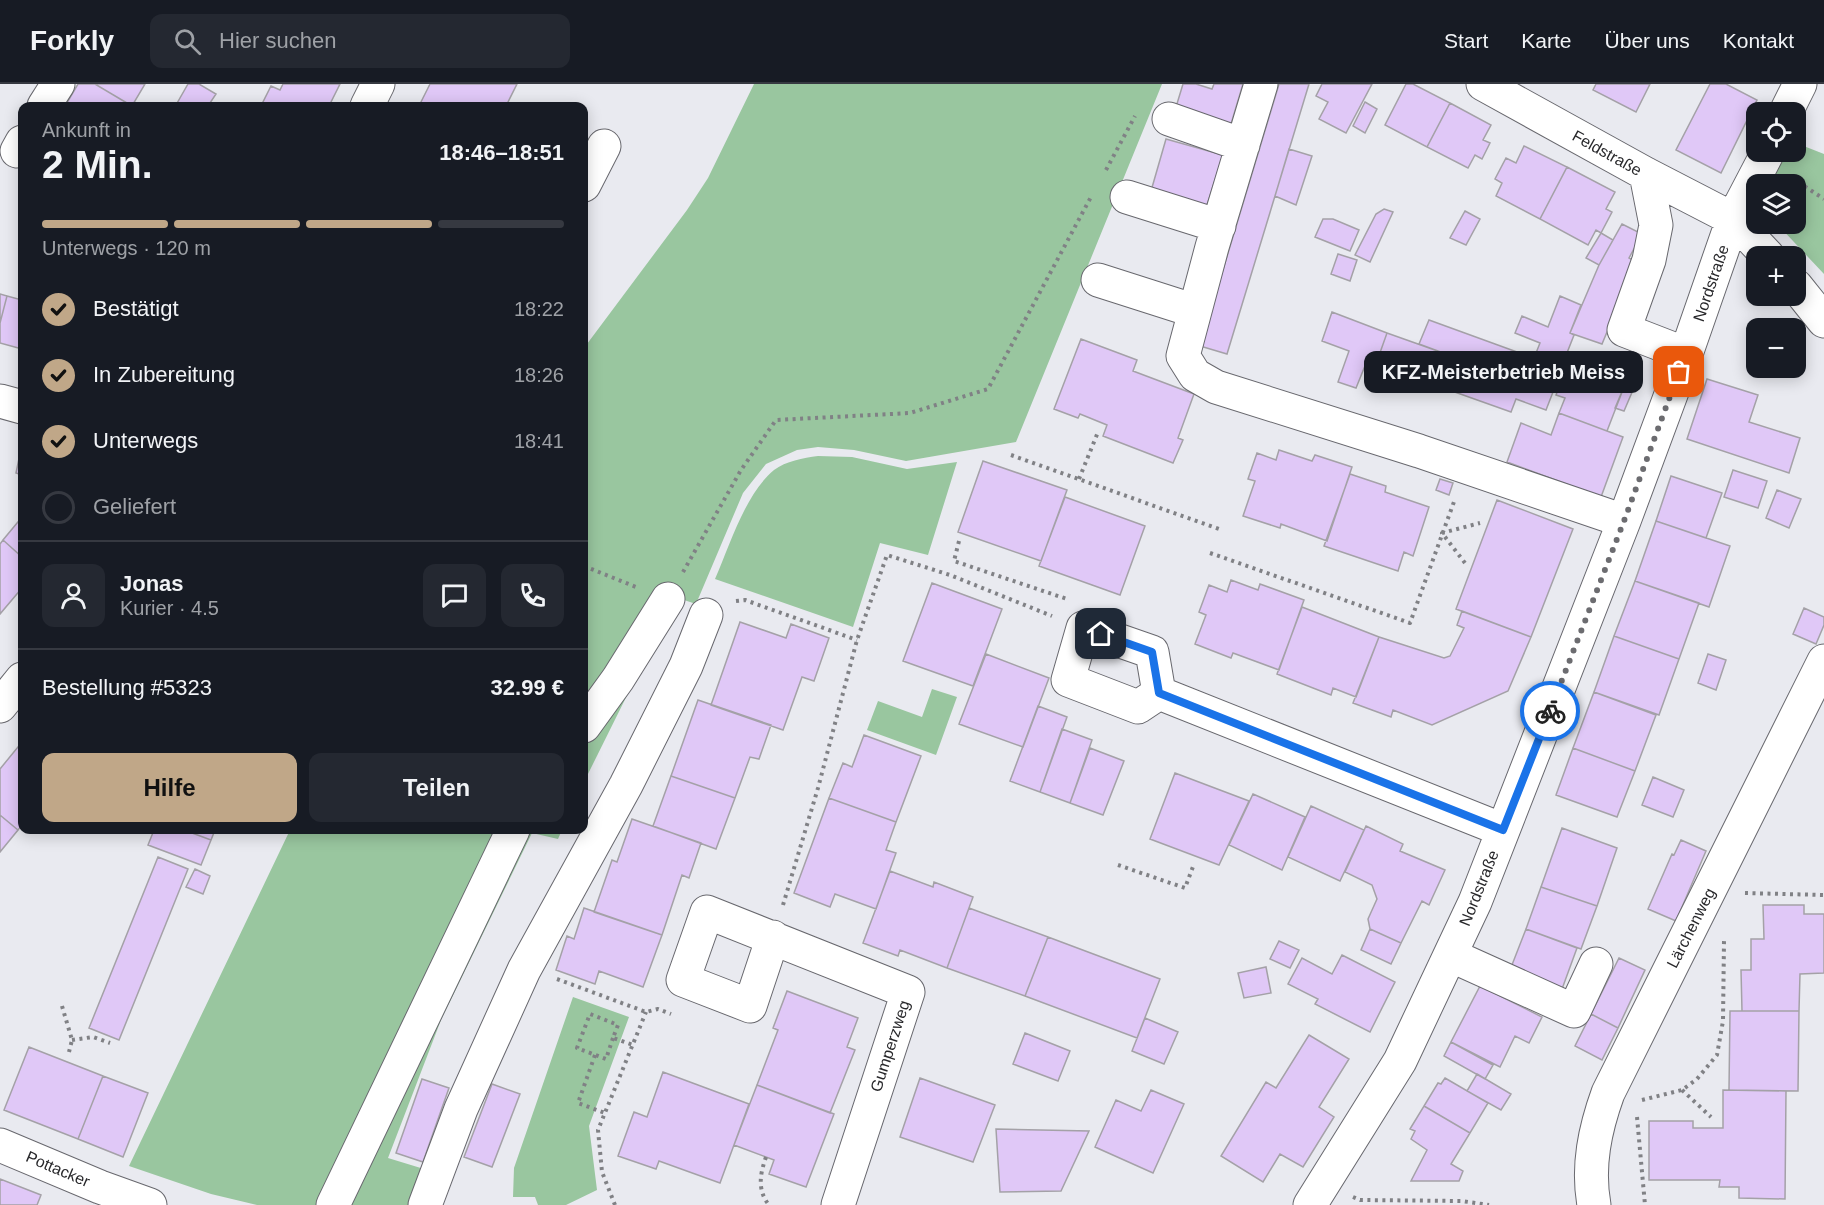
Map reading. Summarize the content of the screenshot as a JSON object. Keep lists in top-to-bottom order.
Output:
{
  "streets": {
    "street": [
      "Feldstraße",
      "Nordstraße",
      "Lärchenweg",
      "Gumperzweg",
      "Pottacker"
    ]
  },
  "crossings": [
    ["Feldstraße", "Nordstraße"]
  ],
  "places": ["KFZ-Meisterbetrieb Meiss"],
  "page": {
    "header": "Forkly",
    "search": "Hier suchen",
    "nav": [
      "Start",
      "Karte",
      "Über uns",
      "Kontakt"
    ],
    "map_buttons": ["+", "−"],
    "heading": ["2 Min.", "Ankunft in", "18:46–18:51"],
    "panel": [
      "Jonas",
      "Kurier · 4.5",
      "Bestellung #5323",
      "32.99 €"
    ],
    "bar": "Unterwegs · 120 m",
    "list": [
      ["Bestätigt", "18:22"],
      ["In Zubereitung", "18:26"],
      ["Unterwegs", "18:41"],
      "Geliefert"
    ],
    "bubble": "KFZ-Meisterbetrieb Meiss",
    "buttons": ["Hilfe", "Teilen"]
  }
}
